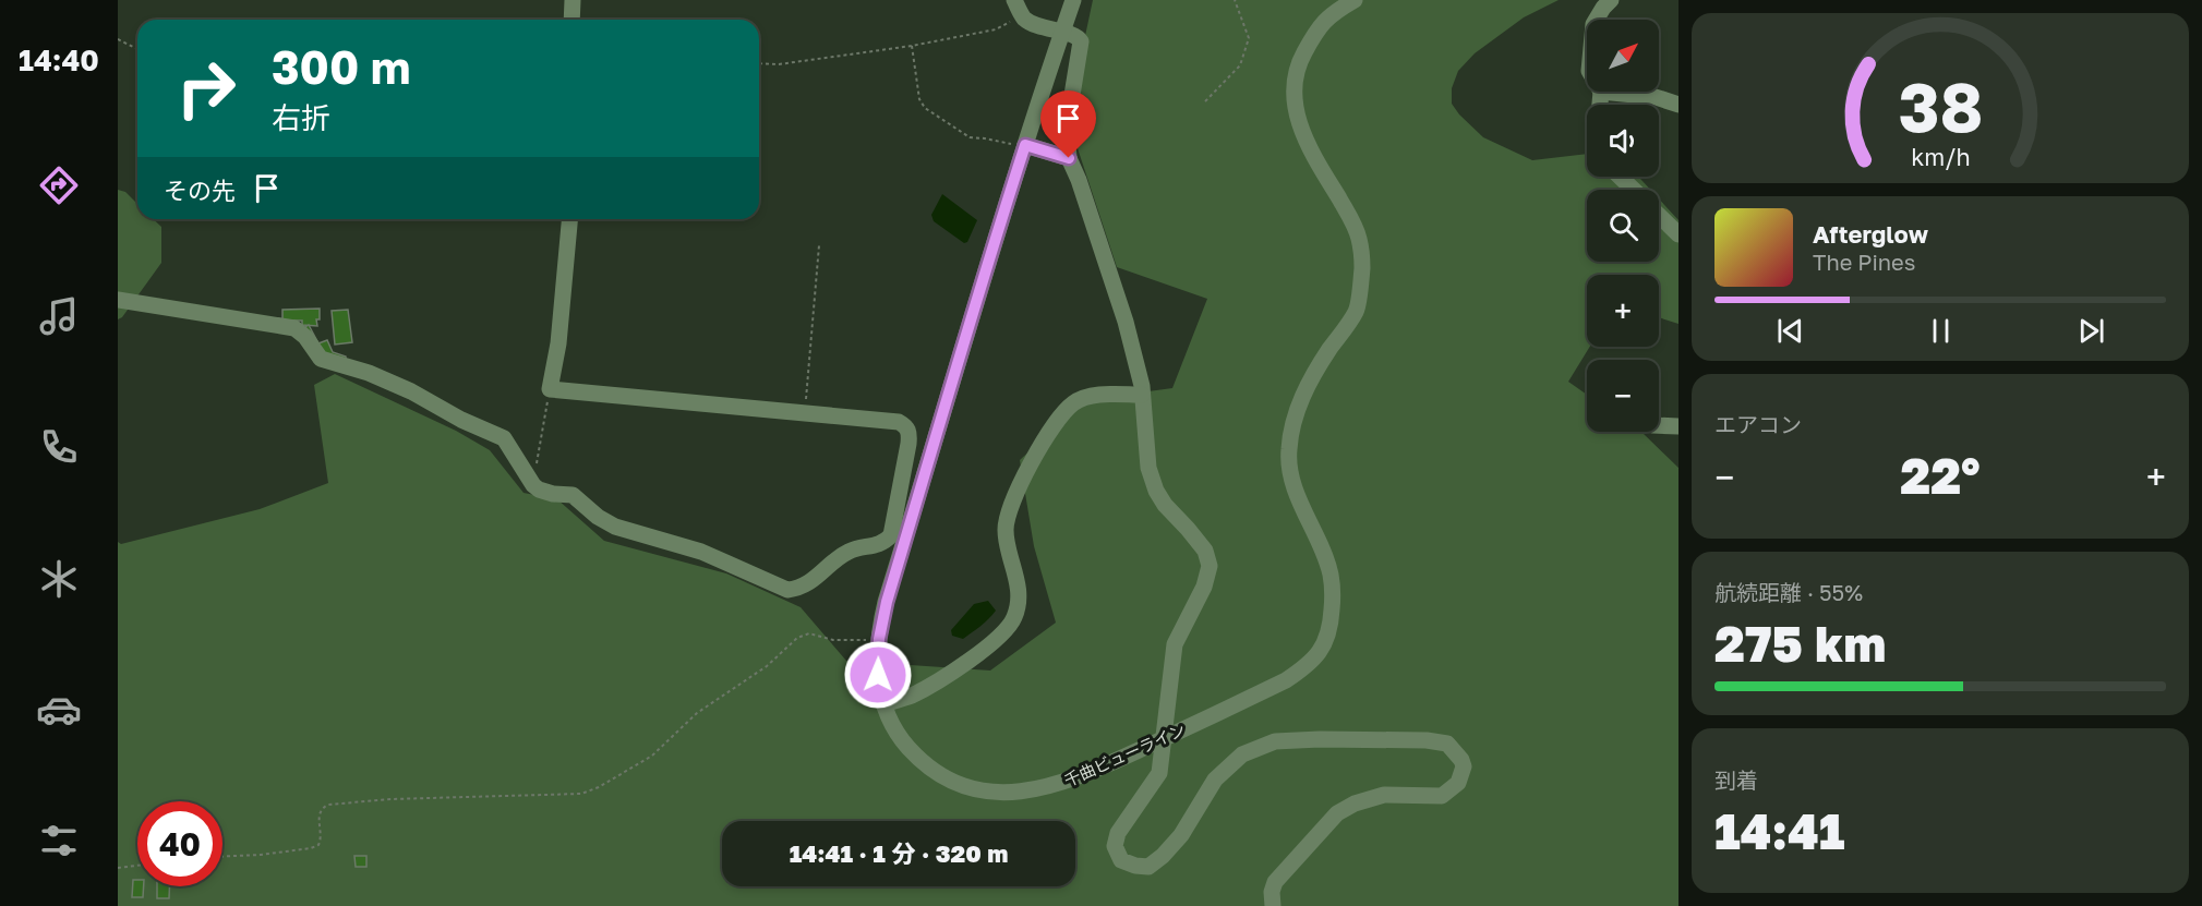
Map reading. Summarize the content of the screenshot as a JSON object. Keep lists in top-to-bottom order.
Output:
{
  "streets": {
    "street": ["千曲ビューライン"]
  },
  "north": "top right",
  "page": {
    "tabs": "14:40",
    "map_buttons": ["+", "−"],
    "turn": ["300 m", "右折"],
    "then": "その先",
    "song": ["Afterglow", "The Pines"],
    "tile": [
      "エアコン",
      ["航続距離 · 55%", "275 km"],
      ["到着", "14:41"]
    ],
    "heat": ["−", "22°", "+"],
    "limit": "40",
    "trip": "14:41 · 1 分 · 320 m",
    "gauge": ["38", "km/h"]
  }
}
